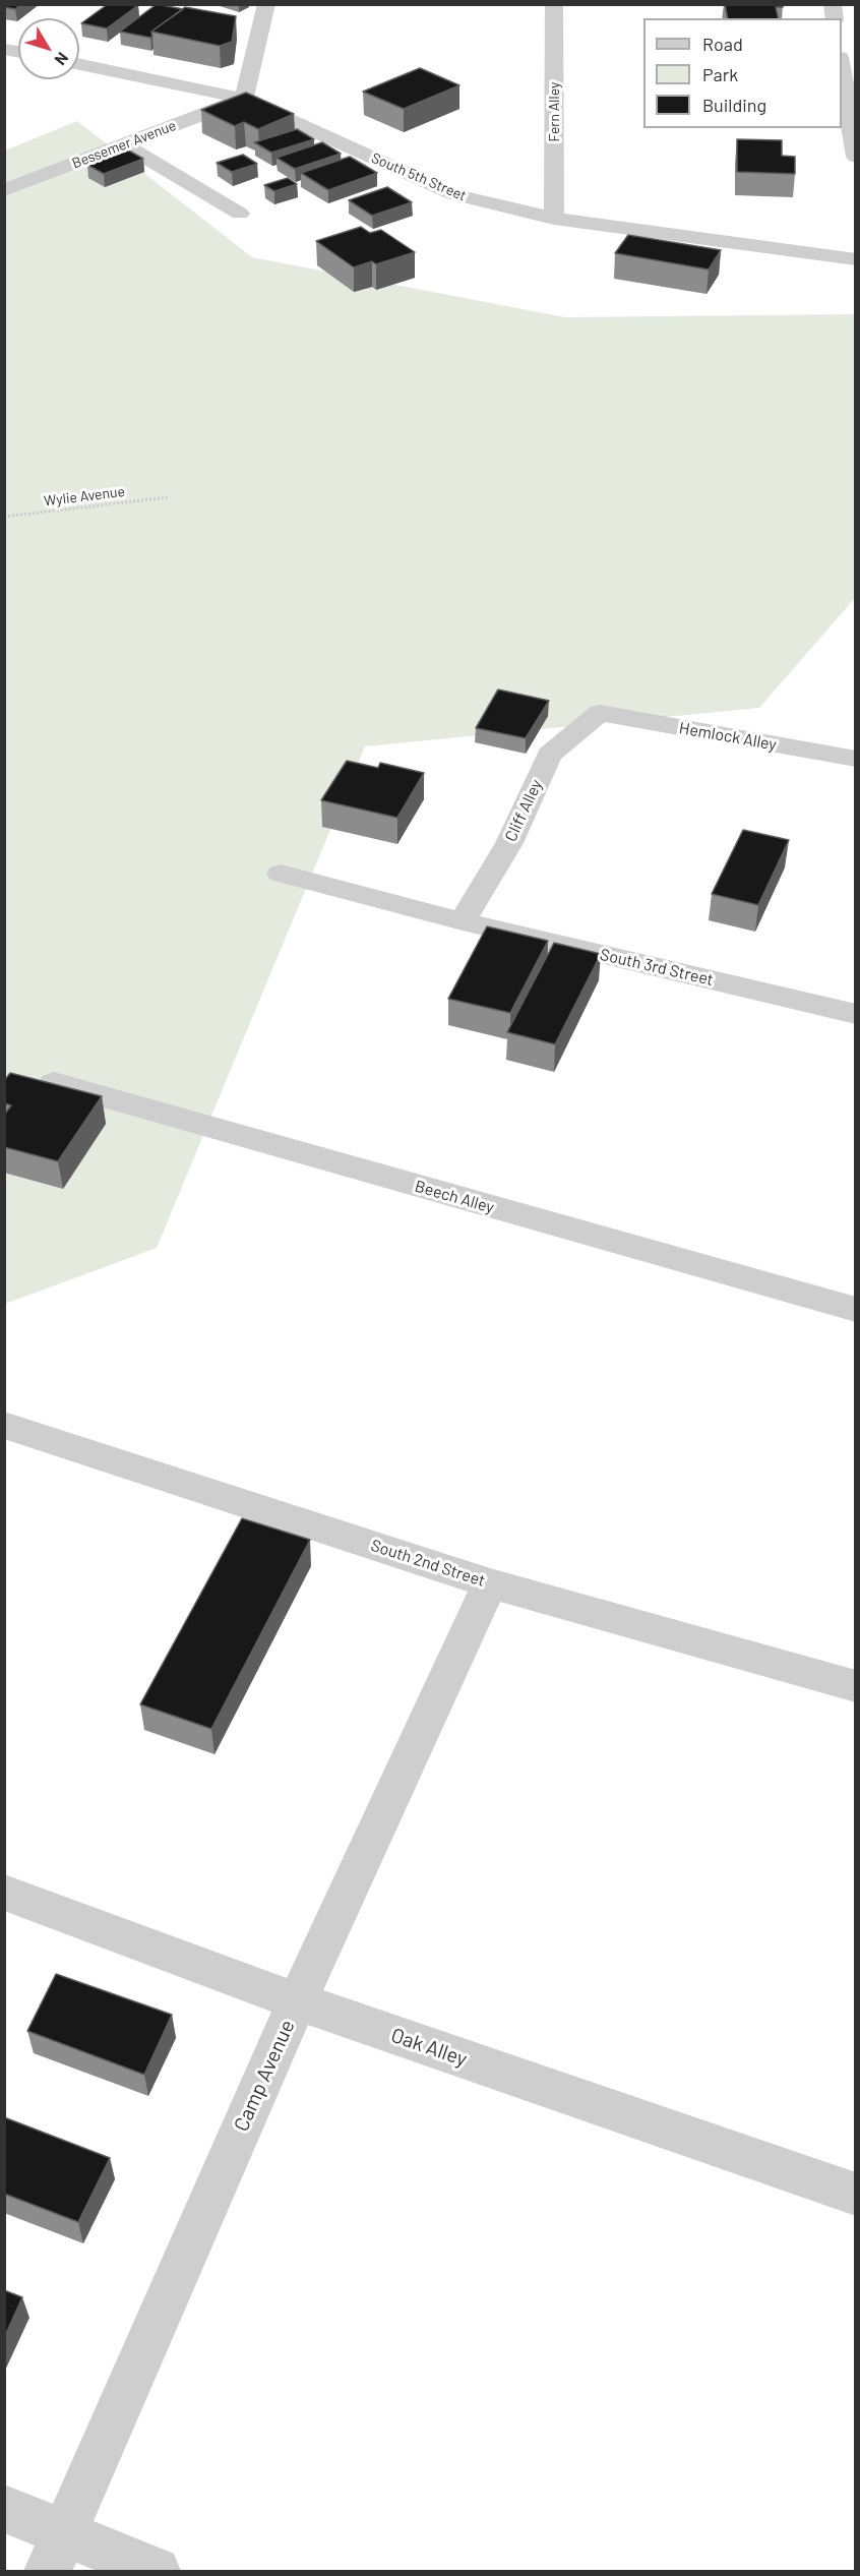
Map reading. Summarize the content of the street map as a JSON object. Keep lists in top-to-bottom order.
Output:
{
  "streets": {
    "street": [
      "Fern Alley",
      "Bessemer Avenue",
      "South 5th Street",
      "Hemlock Alley",
      "Cliff Alley",
      "South 3rd Street",
      "Beech Alley",
      "South 2nd Street",
      "Oak Alley",
      "Camp Avenue"
    ],
    "path": ["Wylie Avenue"]
  },
  "crossings": [
    ["Fern Alley", "South 5th Street"],
    ["Bessemer Avenue", "South 5th Street"],
    ["Hemlock Alley", "Cliff Alley"],
    ["Cliff Alley", "South 3rd Street"],
    ["South 2nd Street", "Camp Avenue"],
    ["Oak Alley", "Camp Avenue"]
  ],
  "legend": ["Road", "Park", "Building"],
  "north": "bottom right"
}
